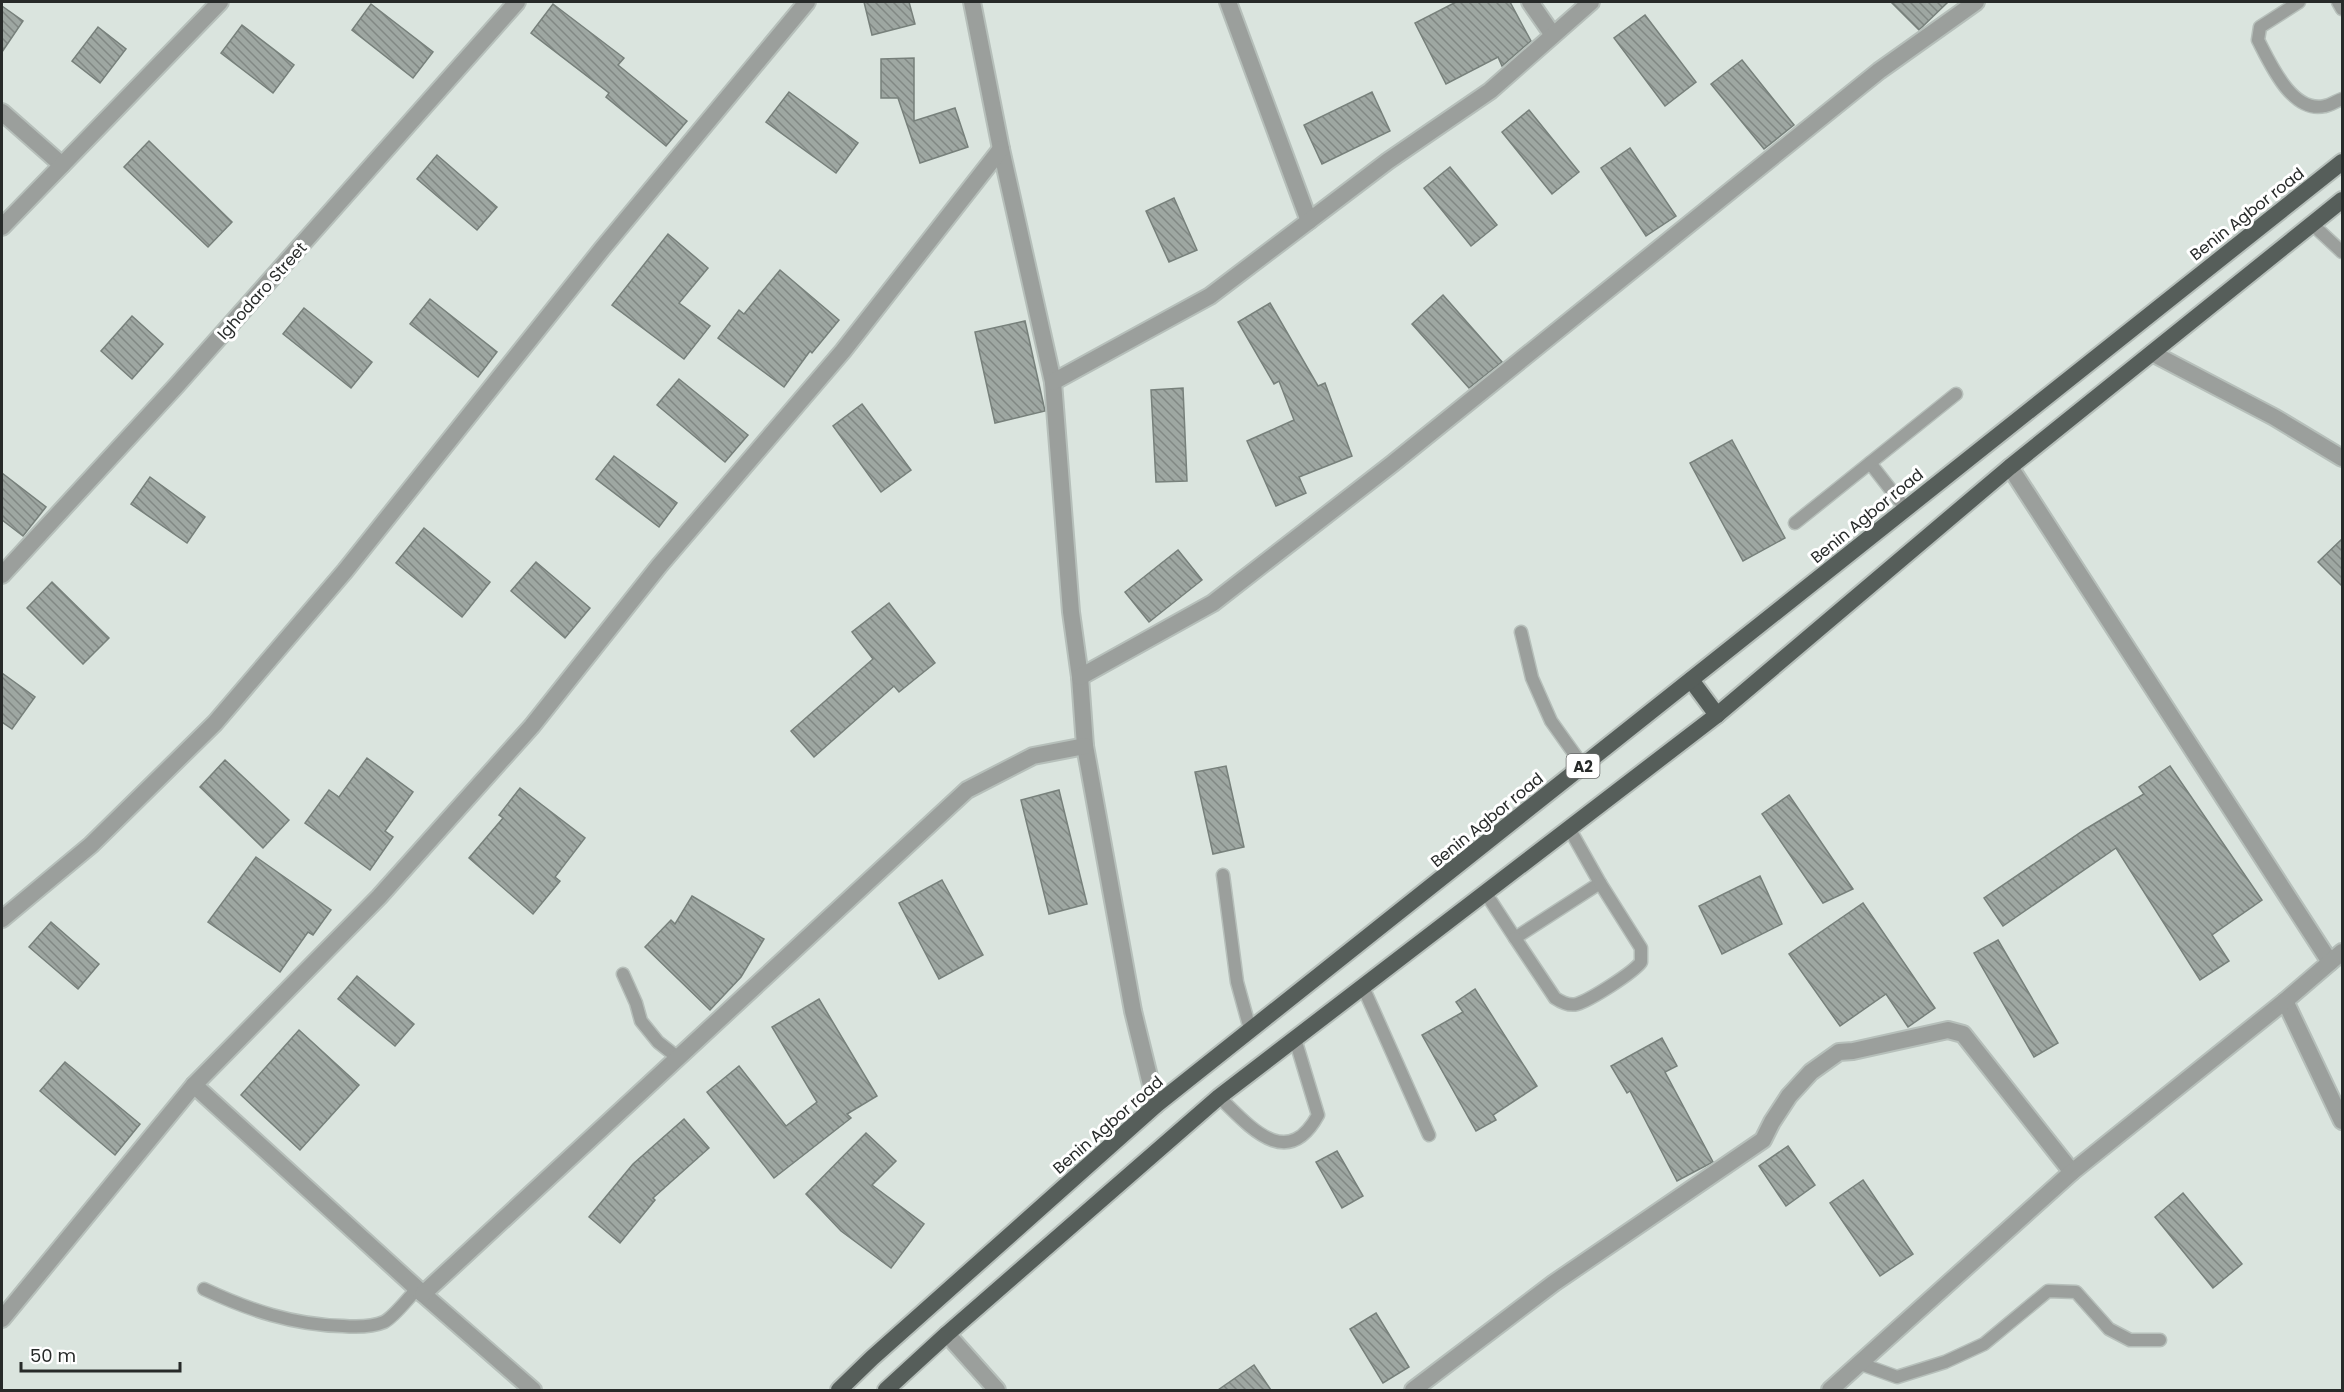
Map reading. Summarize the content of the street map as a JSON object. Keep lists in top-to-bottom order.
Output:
{
  "streets": {
    "highway": ["Benin Agbor road", "A2"],
    "street": ["Ighodaro Street"]
  },
  "scale_bar": "50 m"
}
